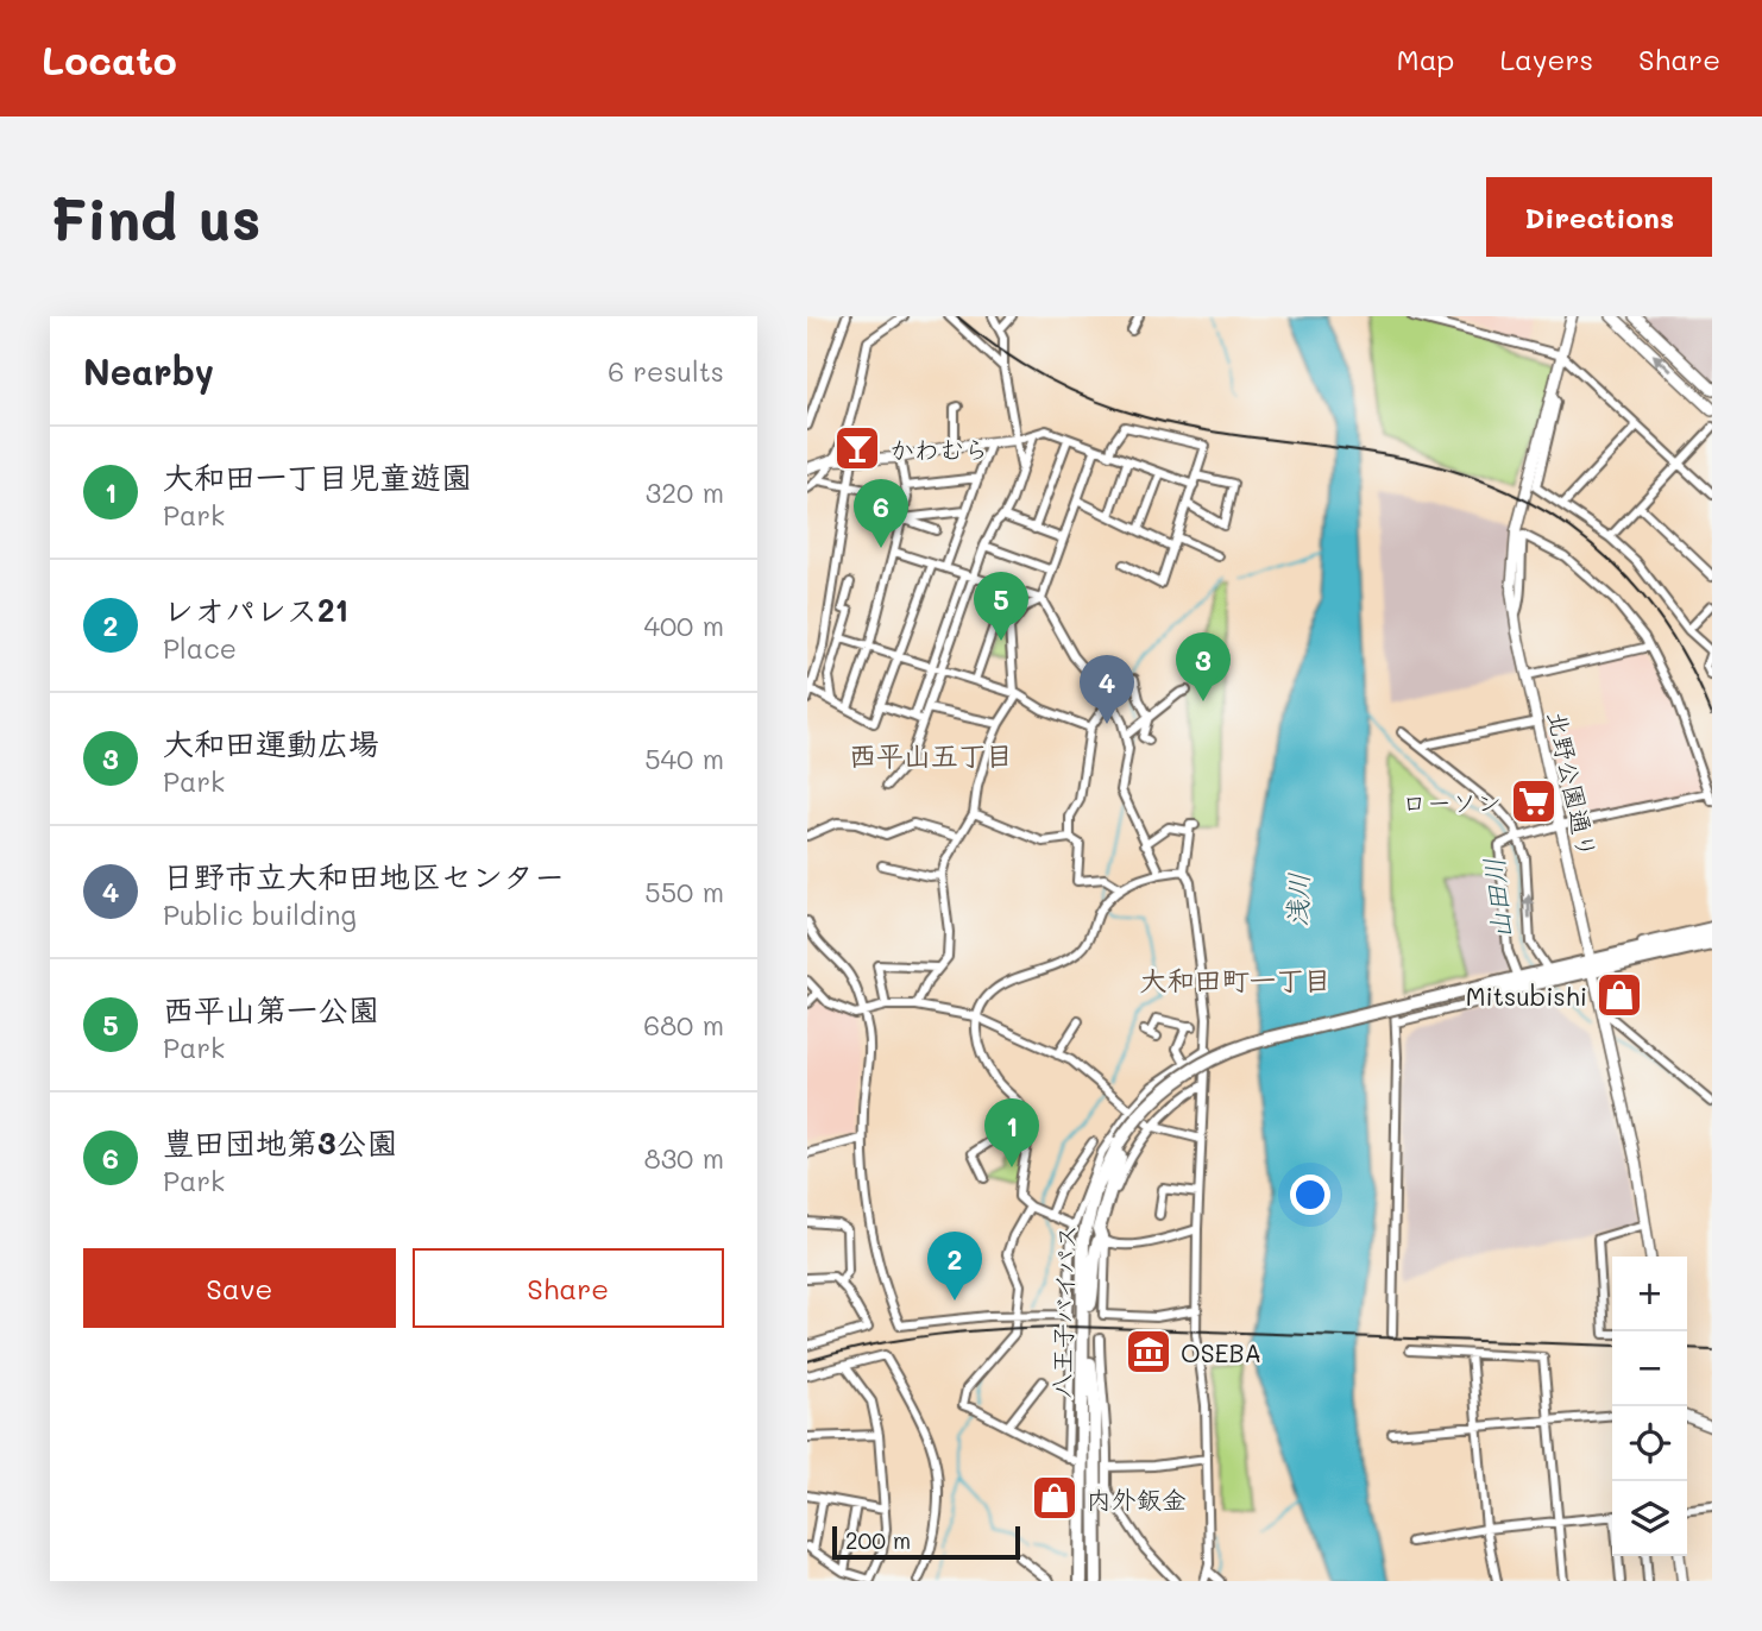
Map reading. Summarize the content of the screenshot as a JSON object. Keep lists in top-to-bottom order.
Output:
{
  "streets": {
    "highway": ["八王子バイパス"],
    "street": ["北野公園通り"]
  },
  "crossings": [
    ["北野公園通り", "八王子バイパス"]
  ],
  "districts": ["西平山五丁目", "大和田町一丁目"],
  "water": ["山田川", "浅川"],
  "places": {
    "bar": ["かわむら"],
    "supermarket": ["ローソン"],
    "shop": ["Mitsubishi", "内外鈑金"],
    "museum": ["OSEBA"]
  },
  "scale_bar": "200 m",
  "page": {
    "header": "Locato",
    "nav": ["Map", "Layers", "Share"],
    "buttons": [
      "Directions",
      ["Save", "Share"]
    ],
    "title": "Find us",
    "heading": ["Nearby", "6 results"],
    "list": [
      {
        "mark": "1",
        "name": "大和田一丁目児童遊園",
        "note": "Park",
        "value": "320 m"
      },
      {
        "mark": "2",
        "name": "レオパレス21",
        "note": "Place",
        "value": "400 m"
      },
      {
        "mark": "3",
        "name": "大和田運動広場",
        "note": "Park",
        "value": "540 m"
      },
      {
        "mark": "4",
        "name": "日野市立大和田地区センター",
        "note": "Public building",
        "value": "550 m"
      },
      {
        "mark": "5",
        "name": "西平山第一公園",
        "note": "Park",
        "value": "680 m"
      },
      {
        "mark": "6",
        "name": "豊田団地第3公園",
        "note": "Park",
        "value": "830 m"
      }
    ],
    "pins": [
      "6",
      "5",
      "3",
      "4",
      "1",
      "2"
    ],
    "map_buttons": ["+", "−"],
    "scale": "200 m"
  }
}
